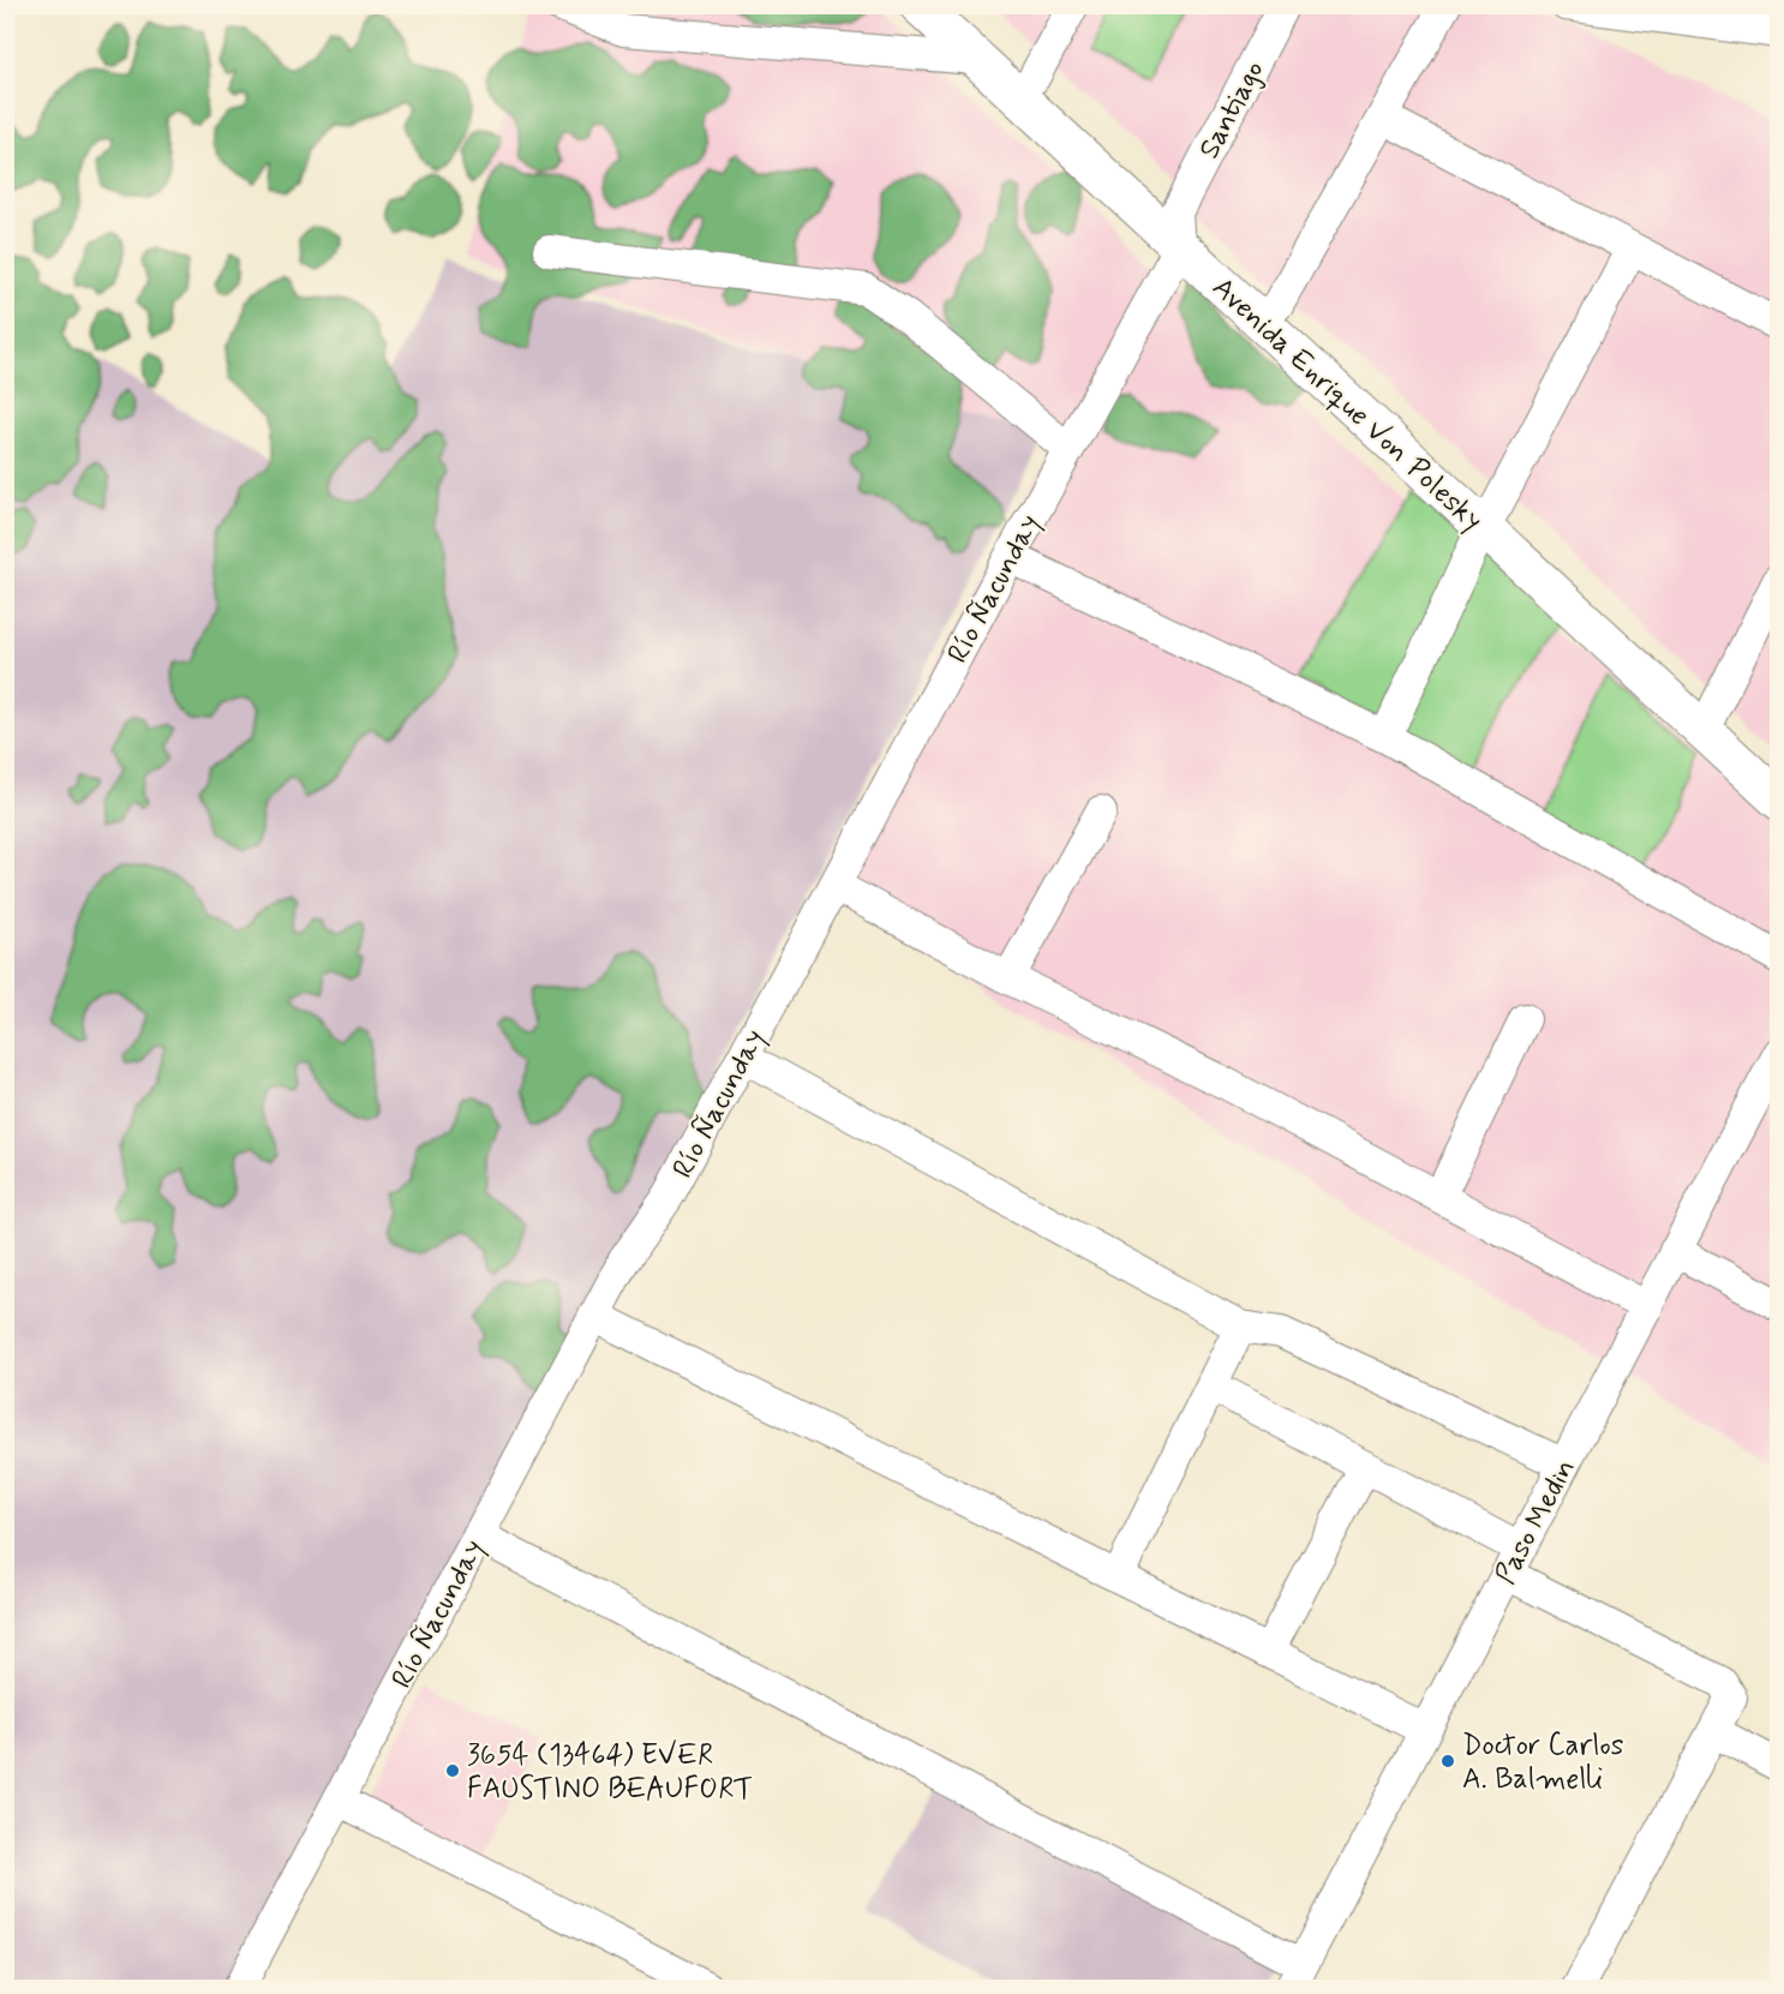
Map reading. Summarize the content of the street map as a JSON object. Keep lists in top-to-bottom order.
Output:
{
  "streets": {
    "main road": ["Avenida Enrique Von Polesky"],
    "street": ["Santiago", "Río Ñacunday", "Paso Medin"]
  },
  "crossings": [
    ["Santiago", "Avenida Enrique Von Polesky"],
    ["Santiago", "Río Ñacunday"],
    ["Avenida Enrique Von Polesky", "Río Ñacunday"]
  ],
  "places": ["Doctor Carlos A. Balmelli", "3654 (13464) EVER FAUSTINO BEAUFORT"]
}
